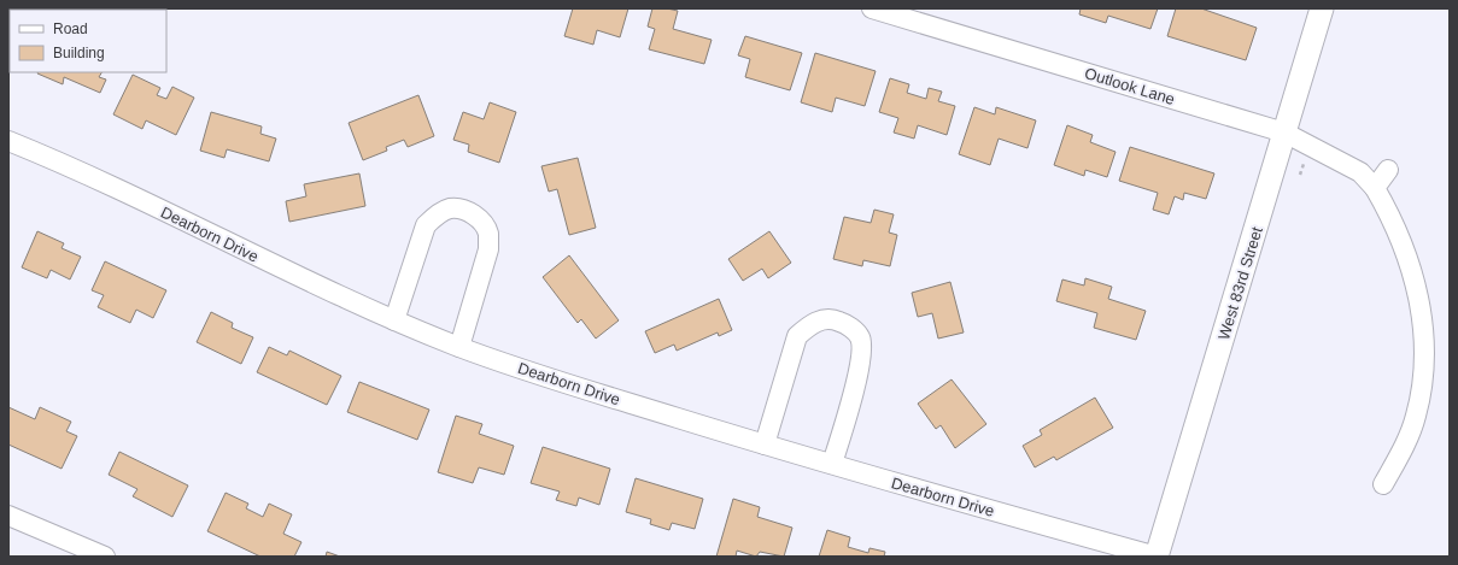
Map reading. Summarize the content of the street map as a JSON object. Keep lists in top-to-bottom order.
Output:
{
  "streets": {
    "street": ["Outlook Lane", "Dearborn Drive", "West 83rd Street"]
  },
  "crossings": [
    ["Outlook Lane", "West 83rd Street"],
    ["Dearborn Drive", "West 83rd Street"]
  ],
  "legend": ["Road", "Building"]
}
